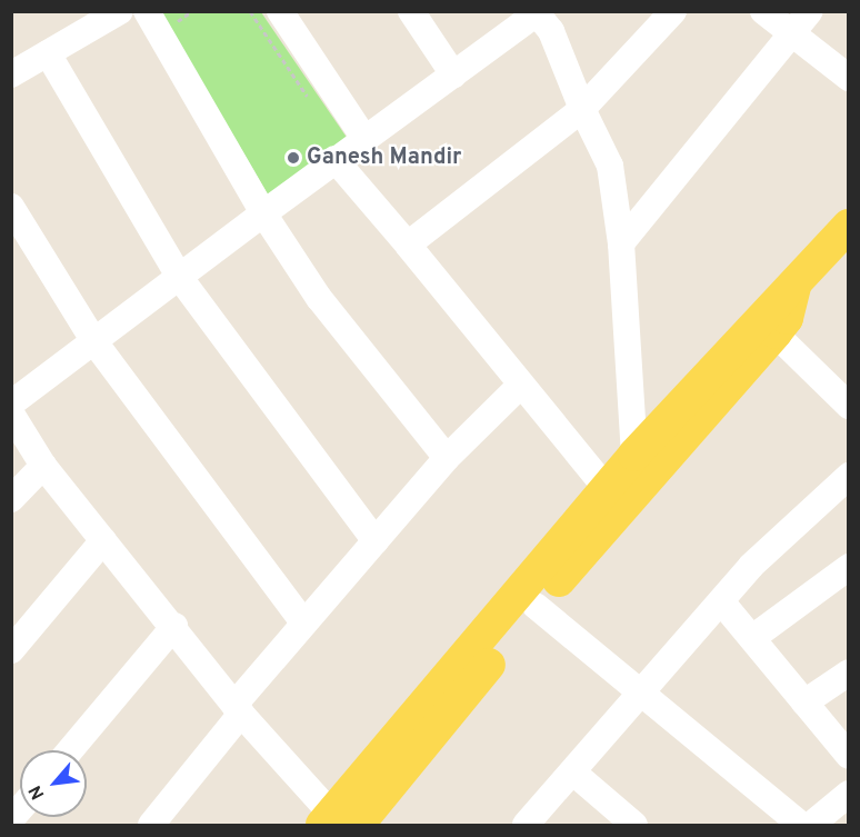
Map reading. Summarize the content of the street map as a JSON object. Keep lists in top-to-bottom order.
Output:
{
  "places": ["Ganesh Mandir"],
  "north": "bottom left"
}
